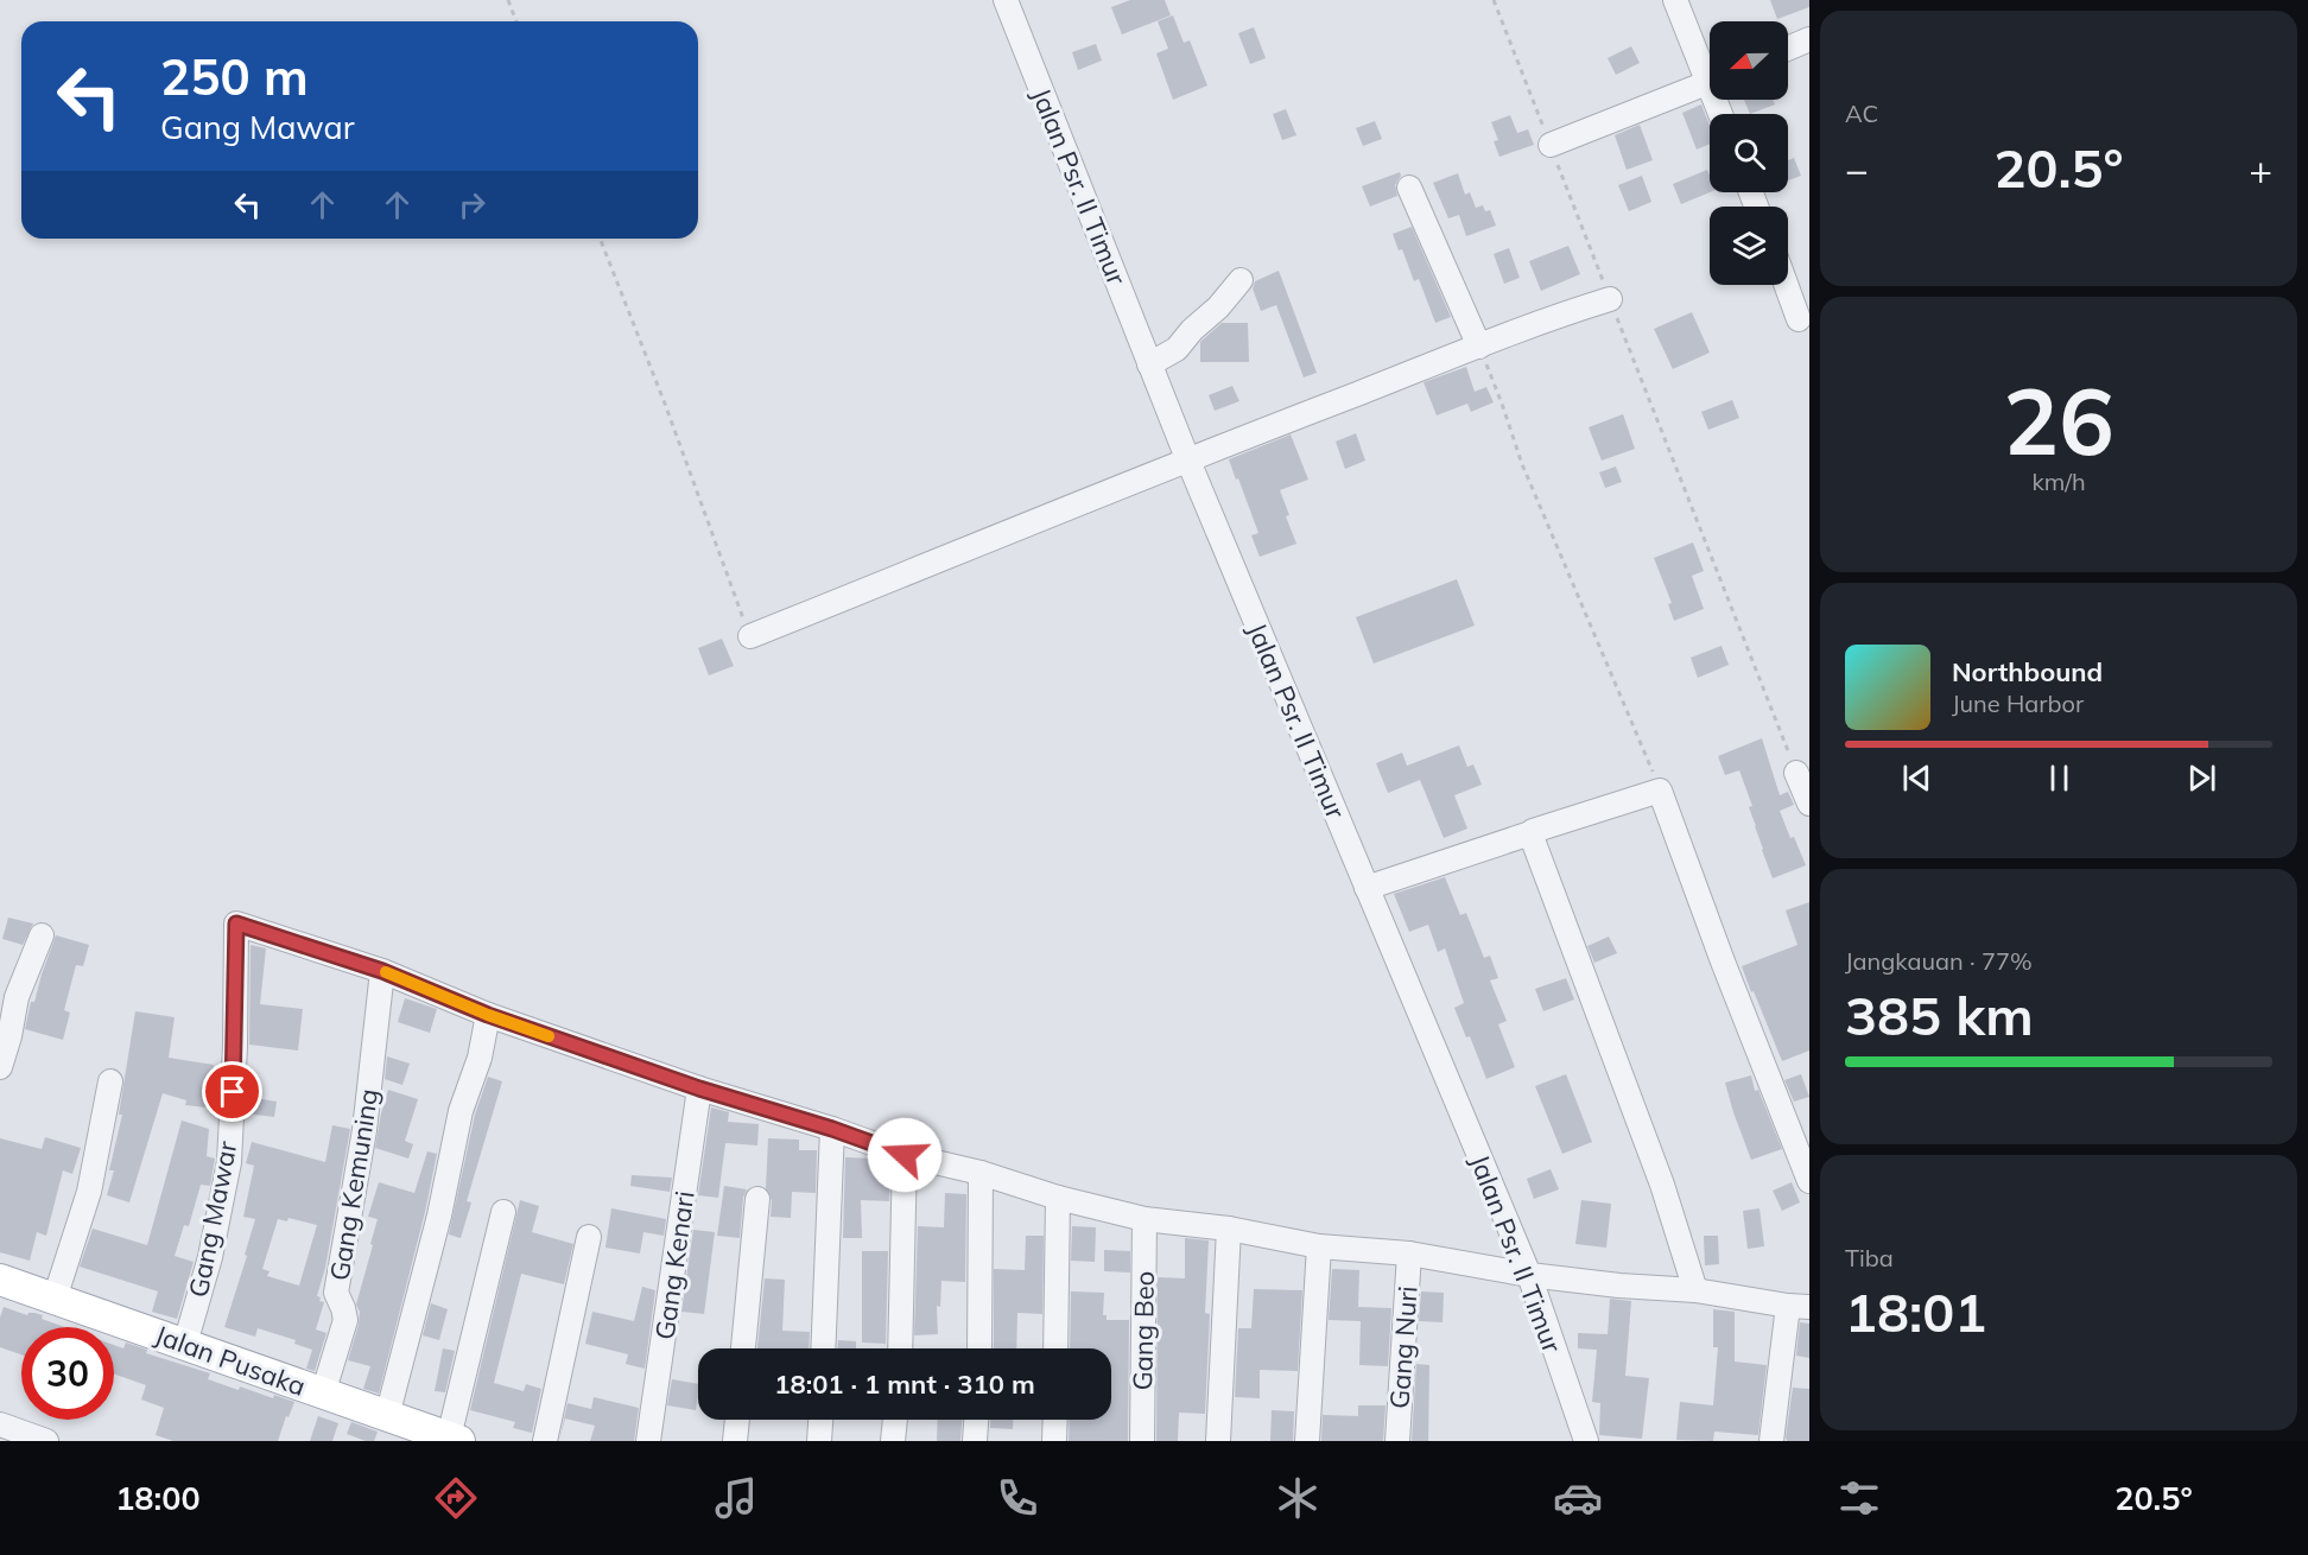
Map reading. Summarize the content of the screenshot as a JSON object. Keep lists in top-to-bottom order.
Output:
{
  "streets": {
    "main road": ["Jalan Pusaka"],
    "street": [
      "Jalan Psr. II Timur",
      "Gang Kemuning",
      "Gang Mawar",
      "Gang Kenari",
      "Gang Beo",
      "Gang Nuri"
    ]
  },
  "crossings": [
    ["Gang Kemuning", "Gang Mawar"],
    ["Gang Kemuning", "Jalan Pusaka"],
    ["Gang Mawar", "Jalan Pusaka"]
  ],
  "north": "left",
  "page": {
    "tile": [
      "AC",
      ["26", "km/h"],
      ["Jangkauan · 77%", "385 km"],
      ["Tiba", "18:01"]
    ],
    "turn": ["250 m", "Gang Mawar"],
    "heat": ["−", "20.5°", "+"],
    "song": ["Northbound", "June Harbor"],
    "limit": "30",
    "trip": "18:01 · 1 mnt · 310 m",
    "tabs": ["18:00", "20.5°"]
  }
}
